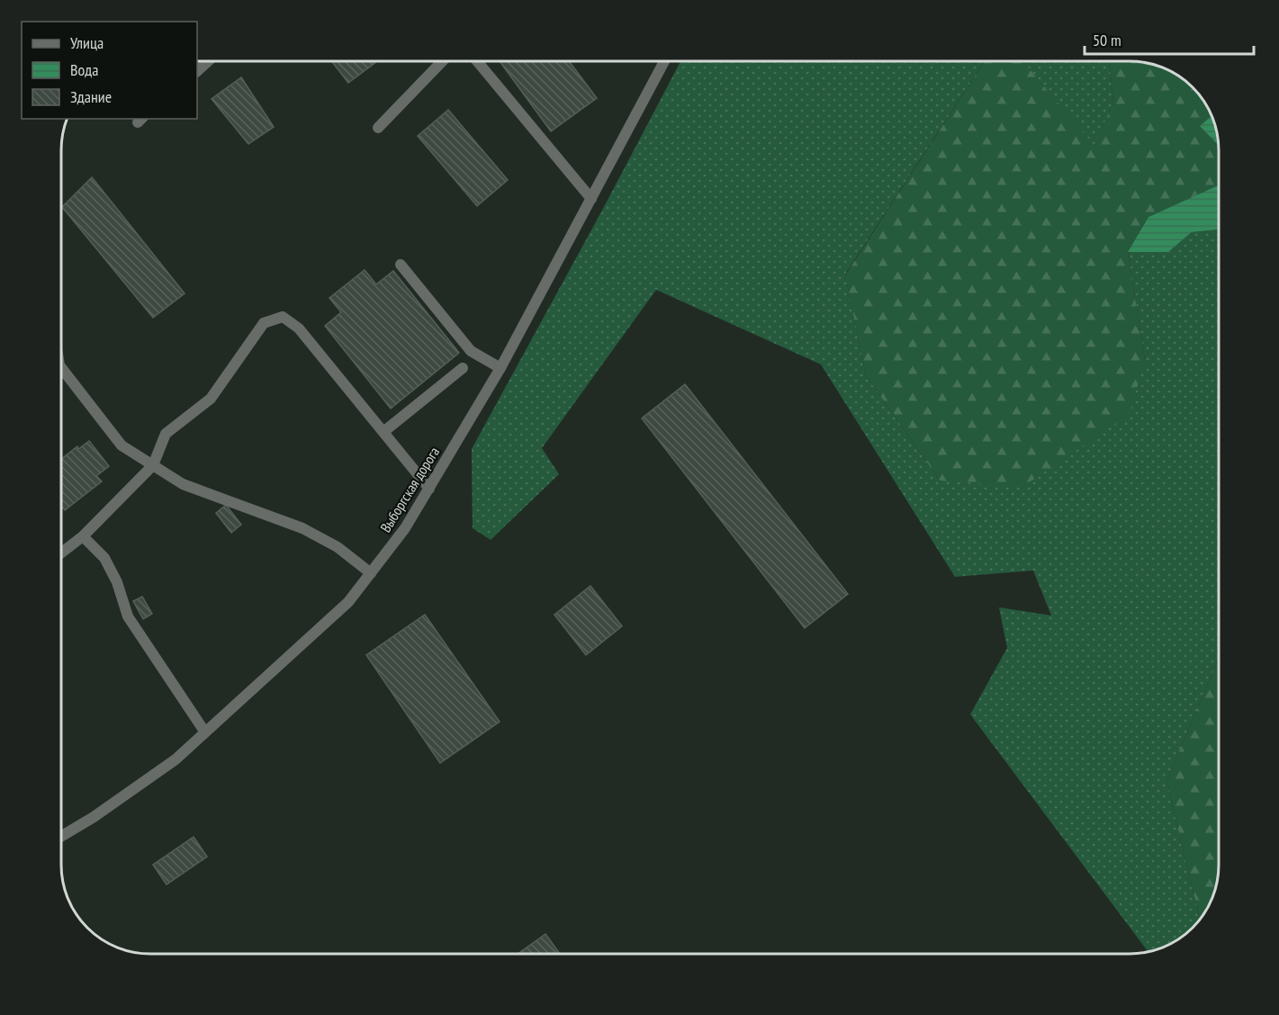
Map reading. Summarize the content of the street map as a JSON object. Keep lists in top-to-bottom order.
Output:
{
  "streets": {
    "street": ["Выборгская дорога"]
  },
  "legend": ["Улица", "Вода", "Здание"],
  "scale_bar": "50 m"
}
